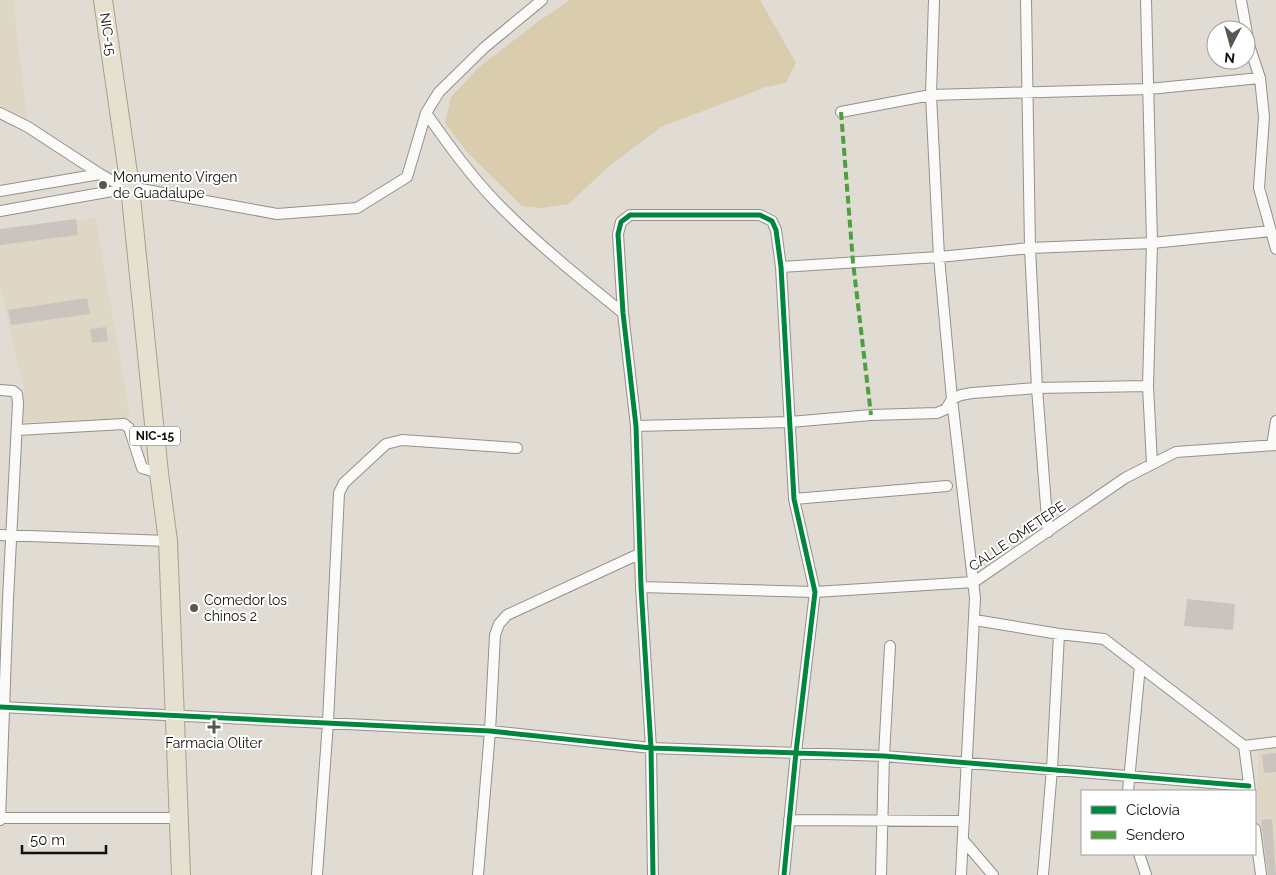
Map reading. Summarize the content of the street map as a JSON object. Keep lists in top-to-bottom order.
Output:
{
  "streets": {
    "highway": ["NIC-15"],
    "street": ["CALLE OMETEPE"]
  },
  "places": {
    "other": ["Monumento Virgen de Guadalupe", "Comedor los chinos 2"],
    "health": ["Farmacia Oliter"]
  },
  "legend": ["Ciclovía", "Sendero"],
  "scale_bar": "50 m",
  "north": "bottom"
}
